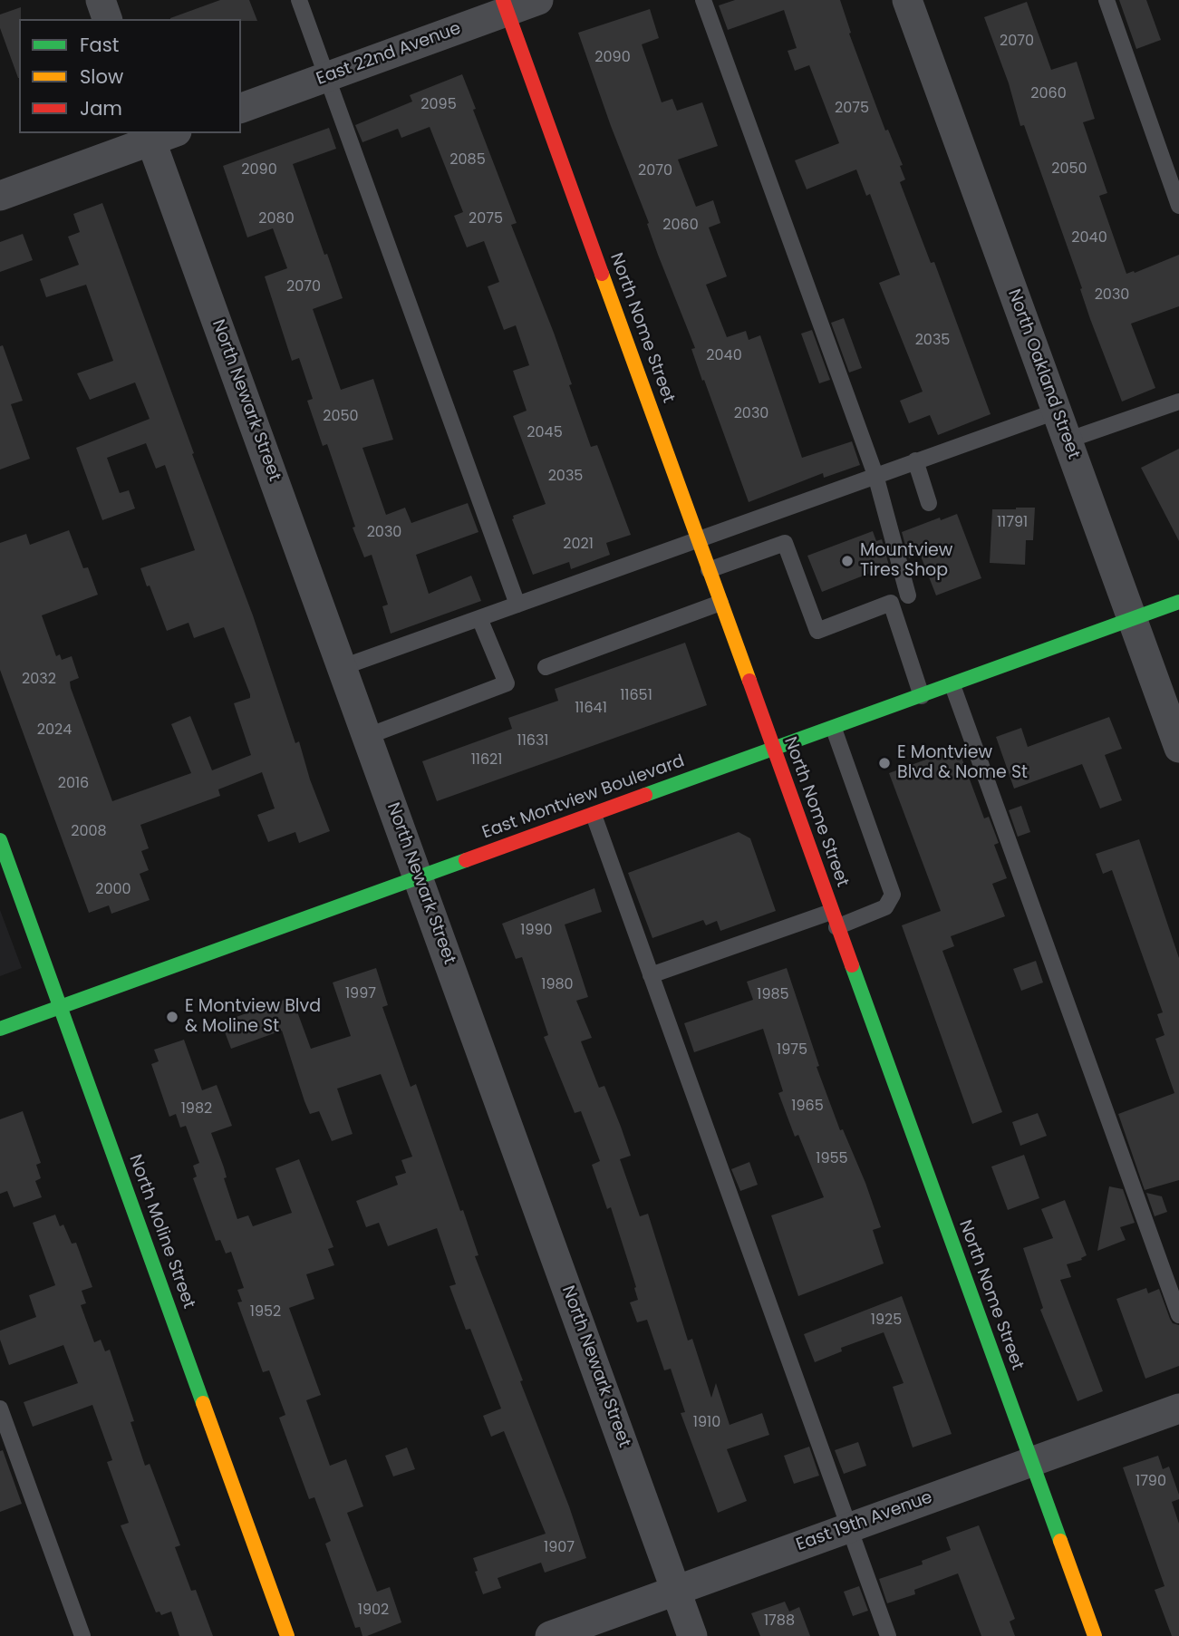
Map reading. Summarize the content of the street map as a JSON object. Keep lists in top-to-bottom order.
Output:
{
  "streets": {
    "street": [
      "East 22nd Avenue",
      "North Nome Street",
      "North Oakland Street",
      "North Newark Street",
      "East Montview Boulevard",
      "North Moline Street",
      "East 19th Avenue"
    ]
  },
  "crossings": [
    ["East 22nd Avenue", "North Nome Street"],
    ["North Nome Street", "East Montview Boulevard"],
    ["North Nome Street", "East 19th Avenue"],
    ["North Oakland Street", "East Montview Boulevard"],
    ["North Newark Street", "East Montview Boulevard"],
    ["North Newark Street", "East 19th Avenue"],
    ["East Montview Boulevard", "North Moline Street"]
  ],
  "places": ["Mountview Tires Shop", "E Montview Blvd & Nome St", "E Montview Blvd & Moline St"],
  "house_numbers": [
    "2070",
    "2090",
    "2060",
    "2095",
    "2075",
    "2085",
    "2050",
    "2090",
    "2070",
    "2080",
    "2075",
    "2060",
    "2040",
    "2070",
    "2030",
    "2035",
    "2040",
    "2030",
    "2050",
    "2045",
    "2035",
    "11791",
    "2030",
    "2021",
    "2032",
    "11651",
    "11641",
    "2024",
    "11631",
    "11621",
    "2016",
    "2008",
    "2000",
    "1990",
    "1980",
    "1997",
    "1985",
    "1975",
    "1965",
    "1982",
    "1955",
    "1952",
    "1925",
    "1910",
    "1790",
    "1907",
    "1902",
    "1788"
  ],
  "legend": ["Fast", "Slow", "Jam"]
}
